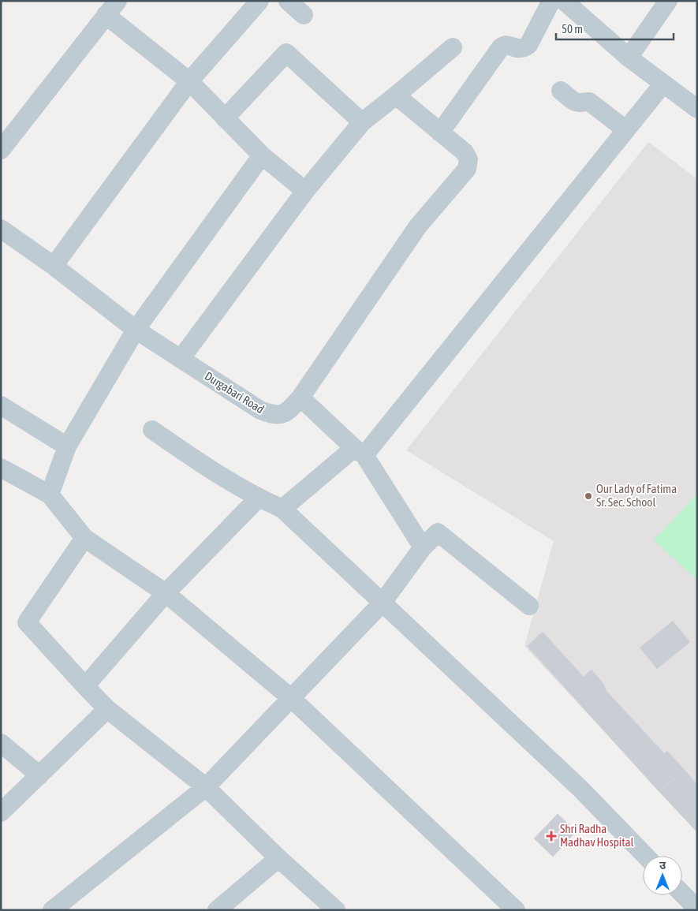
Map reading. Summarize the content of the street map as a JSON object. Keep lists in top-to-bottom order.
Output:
{
  "streets": {
    "street": ["Durgabari Road"]
  },
  "places": {
    "other": ["Our Lady of Fatima Sr. Sec. School"],
    "health": ["Shri Radha Madhav Hospital"]
  },
  "scale_bar": "50 m",
  "north": "top"
}
